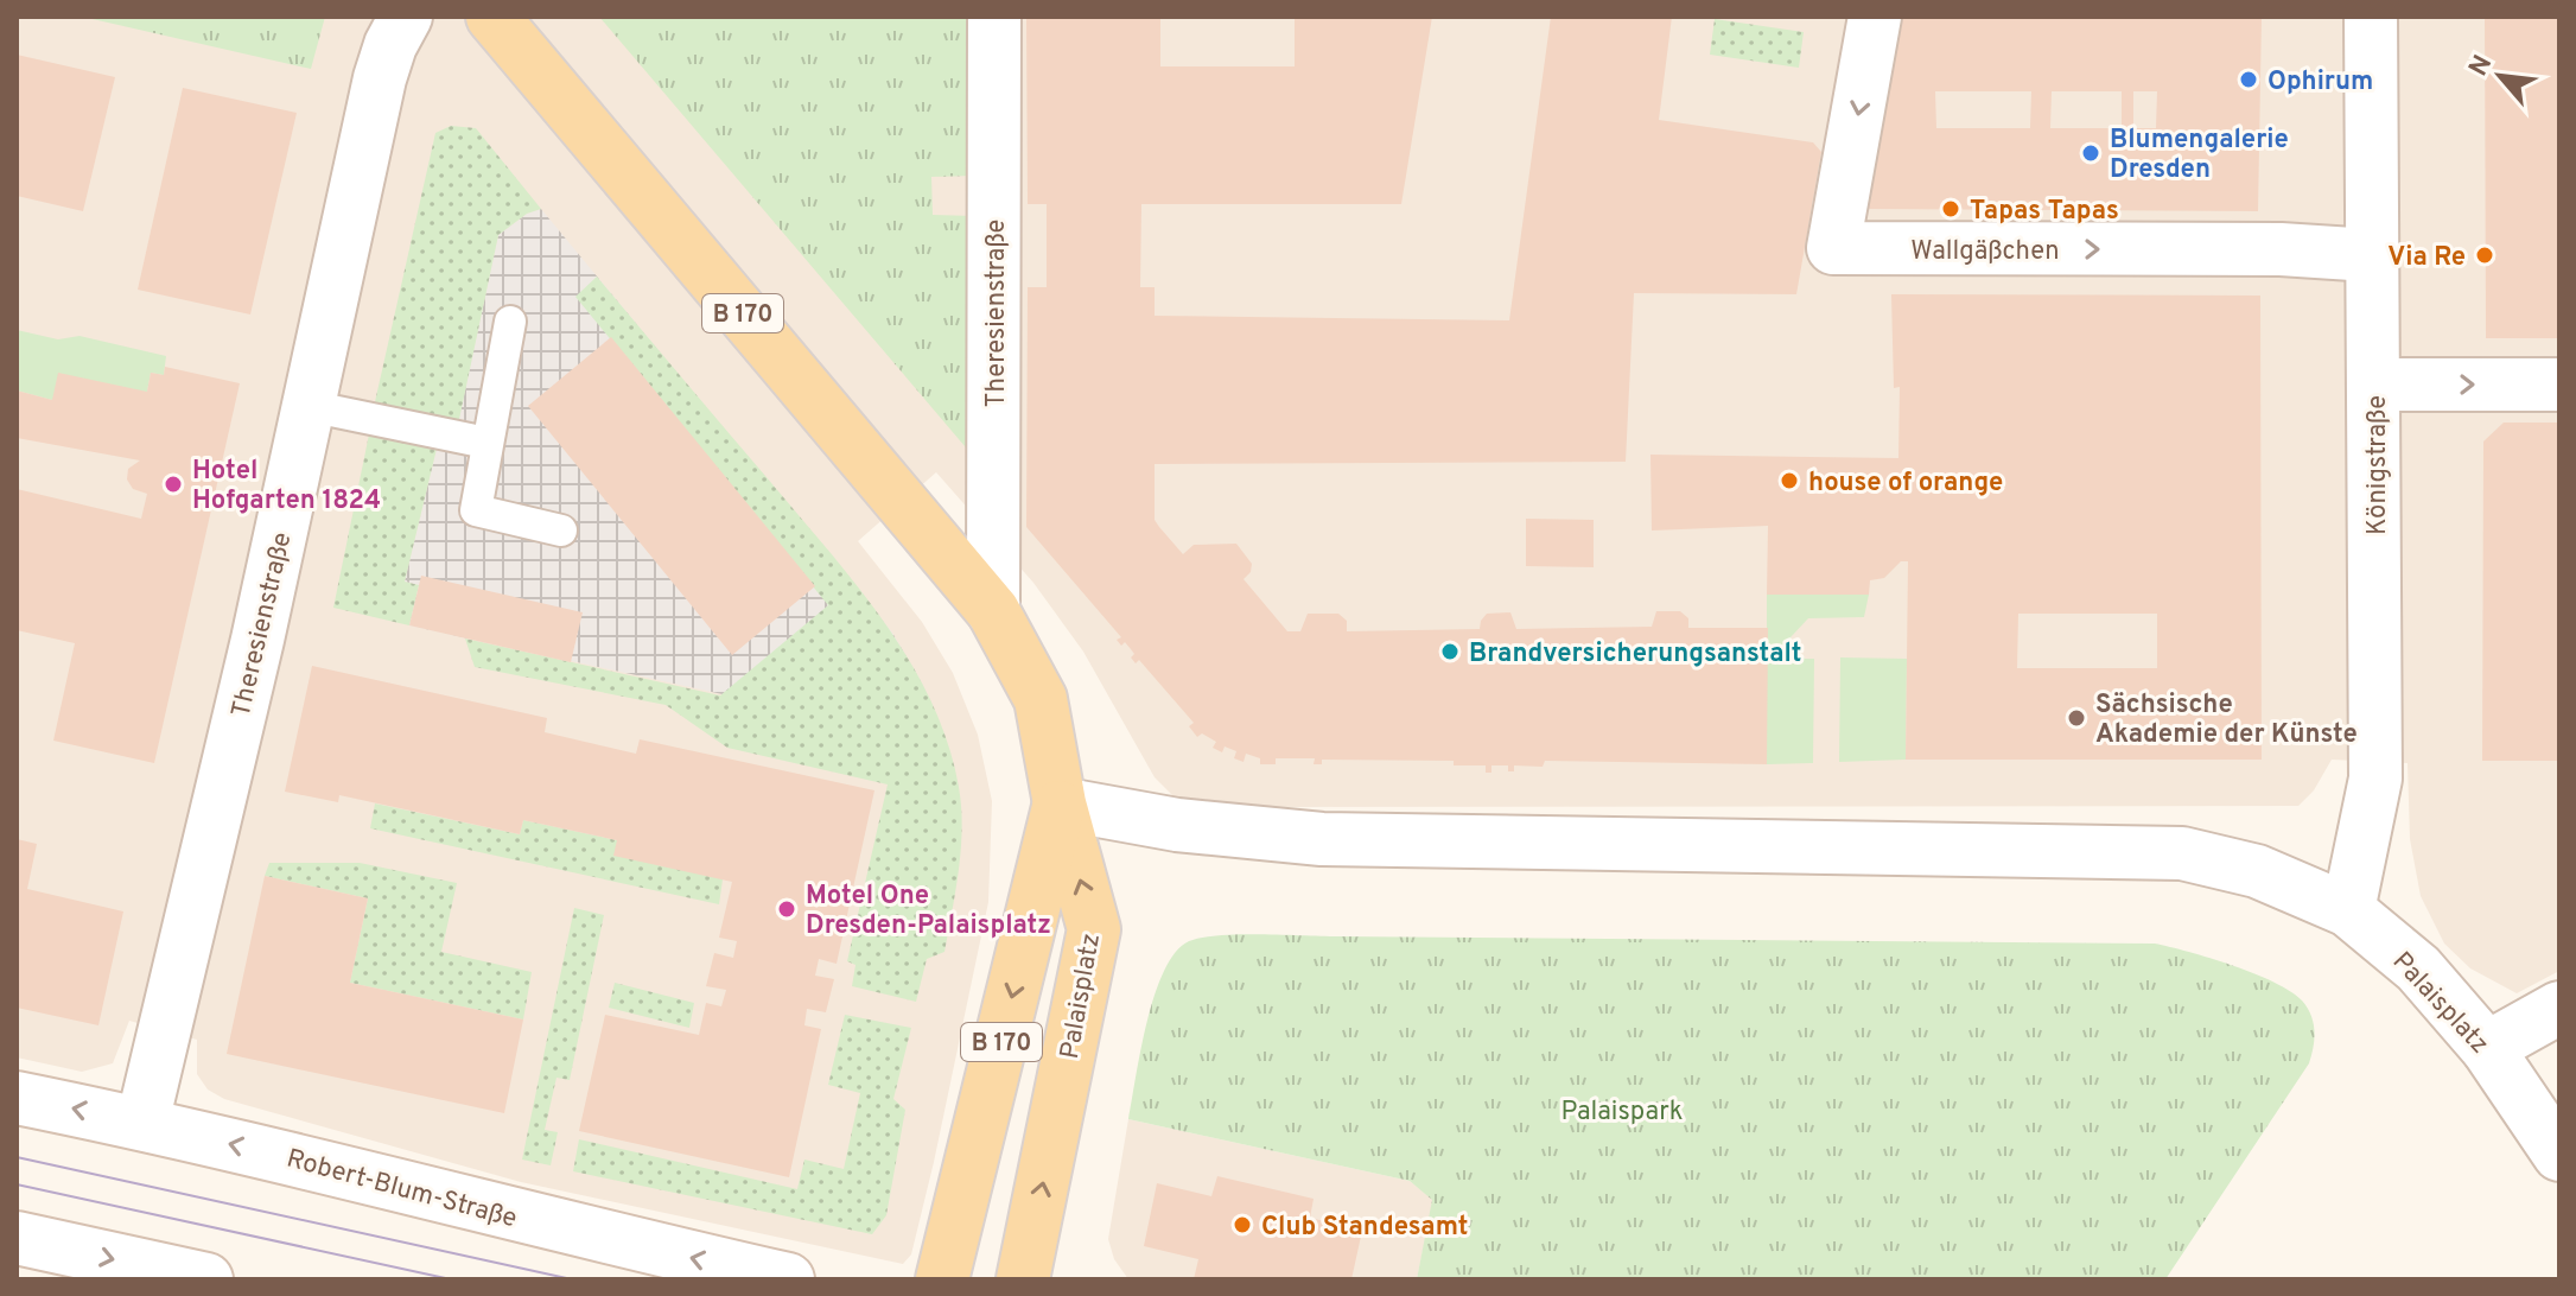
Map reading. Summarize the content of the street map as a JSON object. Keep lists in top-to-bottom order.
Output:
{
  "streets": {
    "main road": ["B 170", "Palaisplatz"],
    "street": [
      "Wallgäßchen",
      "Theresienstraße",
      "Königstraße",
      "Robert-Blum-Straße"
    ]
  },
  "crossings": [
    ["Wallgäßchen", "Königstraße"],
    ["B 170", "Theresienstraße"],
    ["B 170", "Palaisplatz"],
    ["Theresienstraße", "Robert-Blum-Straße"],
    ["Königstraße", "Palaisplatz"]
  ],
  "one_way": ["Robert-Blum-Straße"],
  "parks": ["Palaispark"],
  "places": [
    "Ophirum",
    "Blumengalerie Dresden",
    "Tapas Tapas",
    "Via Re",
    "house of orange",
    "Hotel Hofgarten 1824",
    "Brandversicherungsanstalt",
    "Sächsische Akademie der Künste",
    "Motel One Dresden-Palaisplatz",
    "Club Standesamt"
  ],
  "north": "top left"
}
